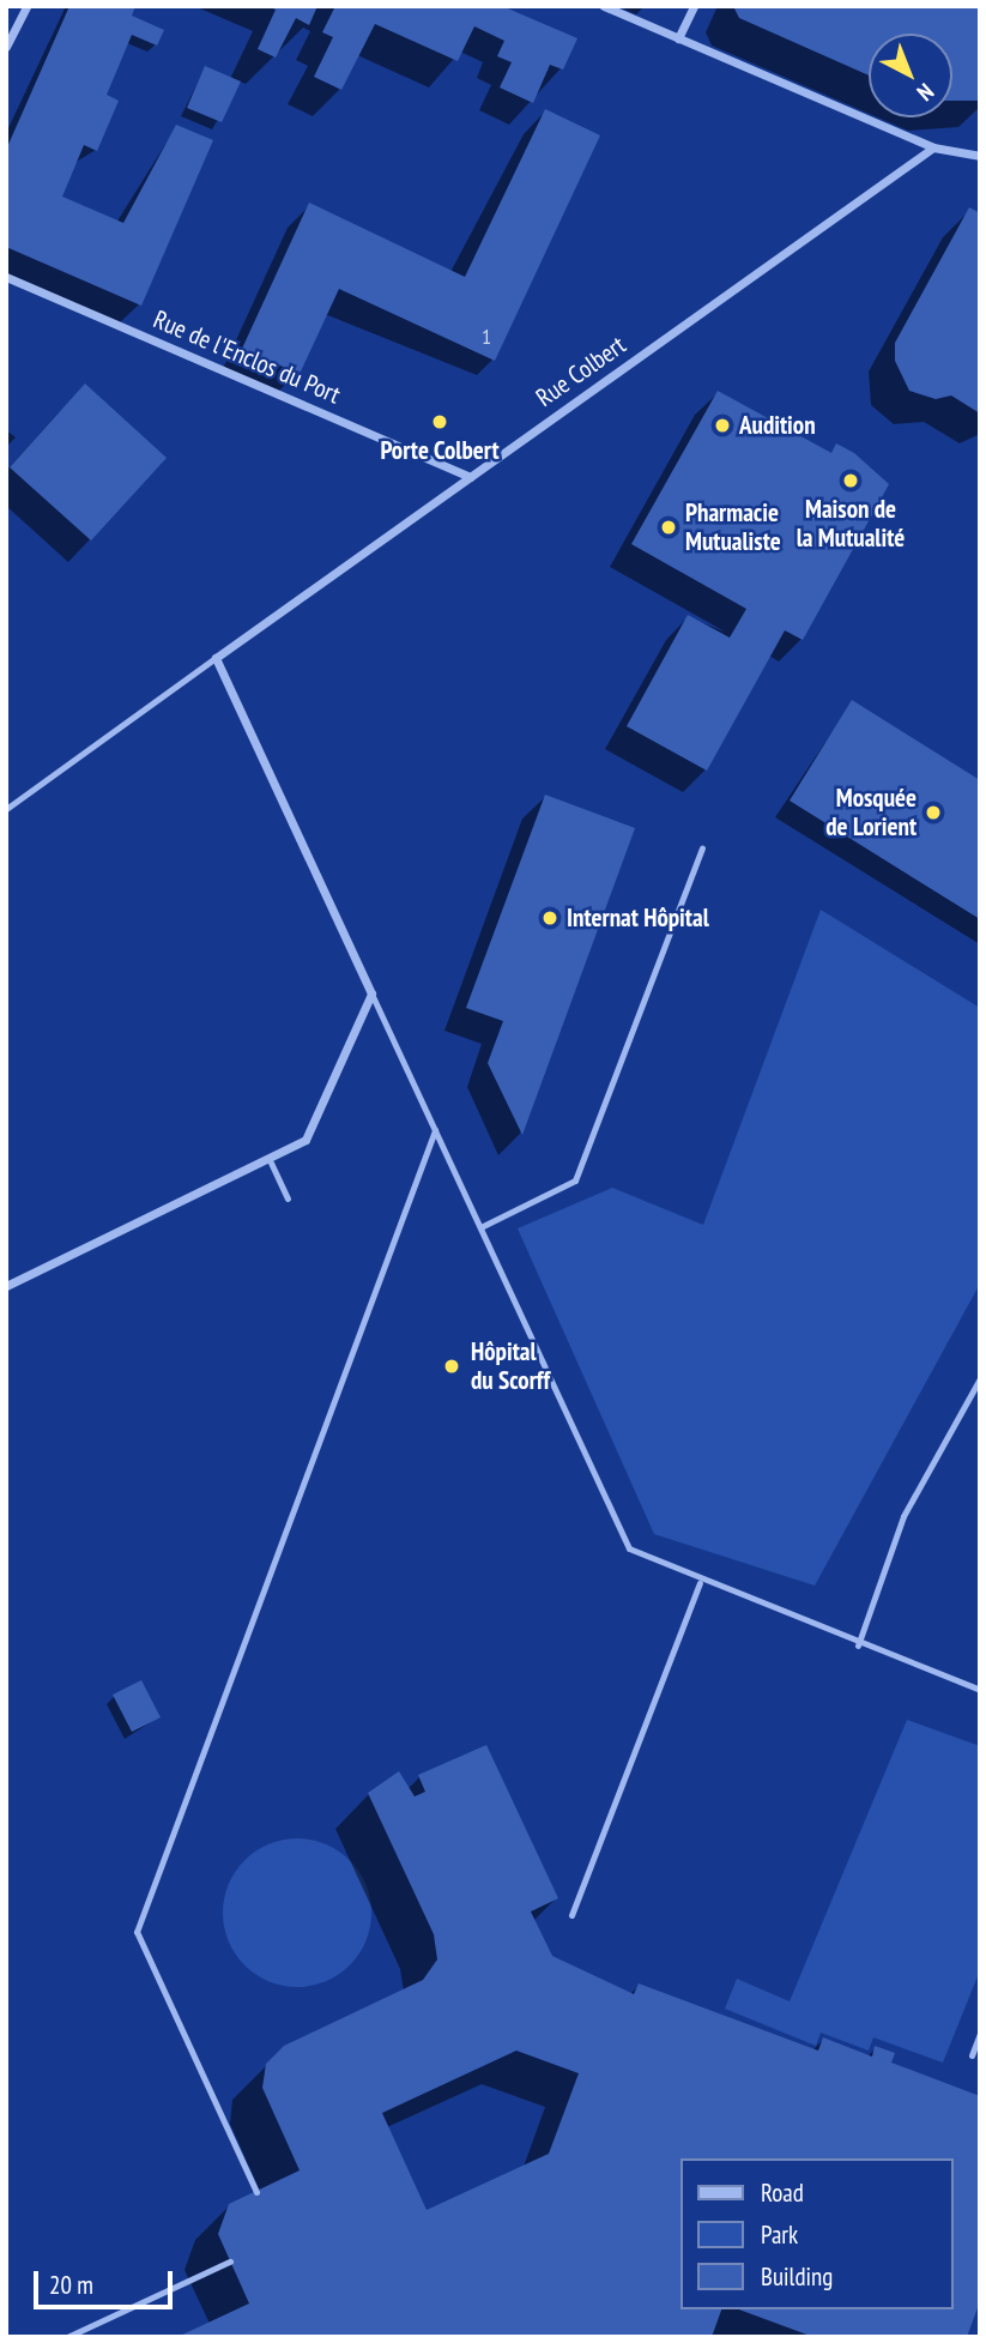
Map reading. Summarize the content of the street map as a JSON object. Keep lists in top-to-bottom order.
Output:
{
  "streets": {
    "street": ["Rue de l'Enclos du Port", "Rue Colbert"]
  },
  "crossings": [
    ["Rue de l'Enclos du Port", "Rue Colbert"]
  ],
  "places": [
    "Porte Colbert",
    "Audition",
    "Maison de la Mutualité",
    "Pharmacie Mutualiste",
    "Mosquée de Lorient",
    "Internat Hôpital",
    "Hôpital du Scorff"
  ],
  "house_numbers": ["1"],
  "legend": ["Road", "Park", "Building"],
  "scale_bar": "20 m",
  "north": "bottom right"
}
